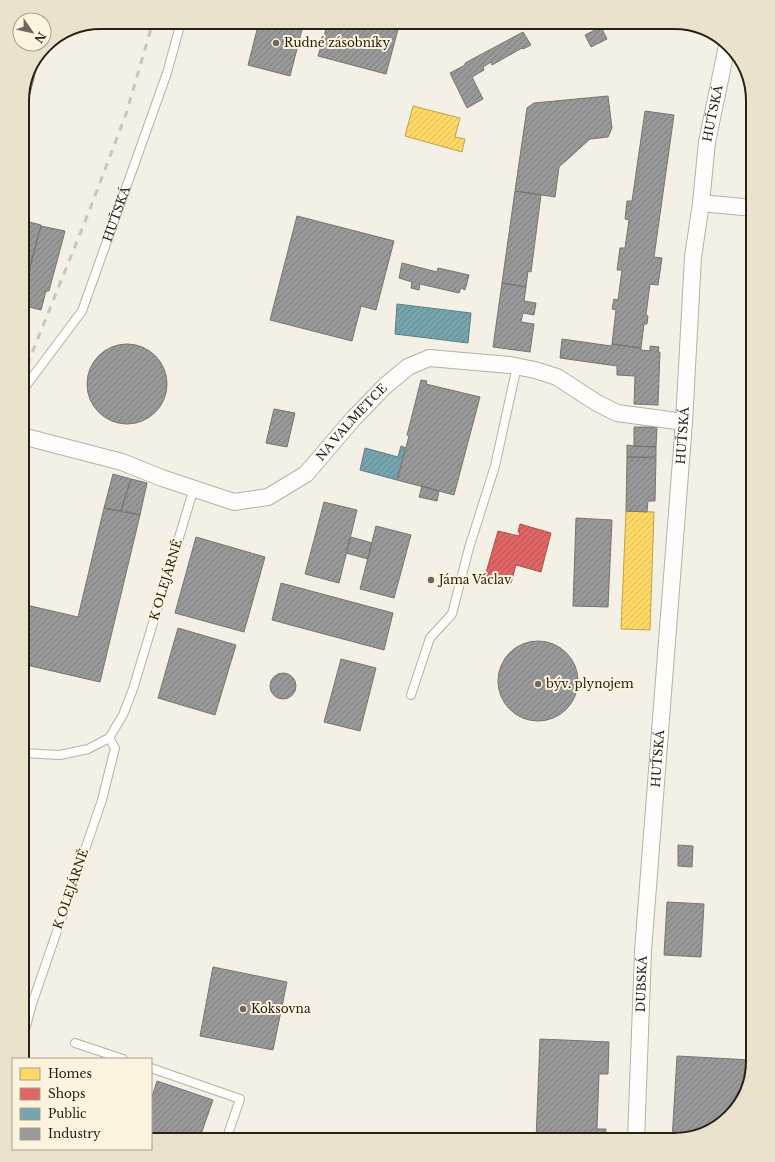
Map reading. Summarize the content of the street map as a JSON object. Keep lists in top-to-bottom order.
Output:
{
  "streets": {
    "street": ["HUŤSKÁ", "NA VALMETCE", "DUBSKÁ"],
    "lane": ["K OLEJÁRNĚ"]
  },
  "crossings": [
    ["HUŤSKÁ", "NA VALMETCE"],
    ["HUŤSKÁ", "DUBSKÁ"],
    ["NA VALMETCE", "K OLEJÁRNĚ"]
  ],
  "places": [
    "Rudné zásobníky",
    "Jáma Václav",
    "býv. plynojem",
    "Koksovna"
  ],
  "legend": [
    "Homes",
    "Shops",
    "Public",
    "Industry"
  ],
  "north": "bottom right"
}
